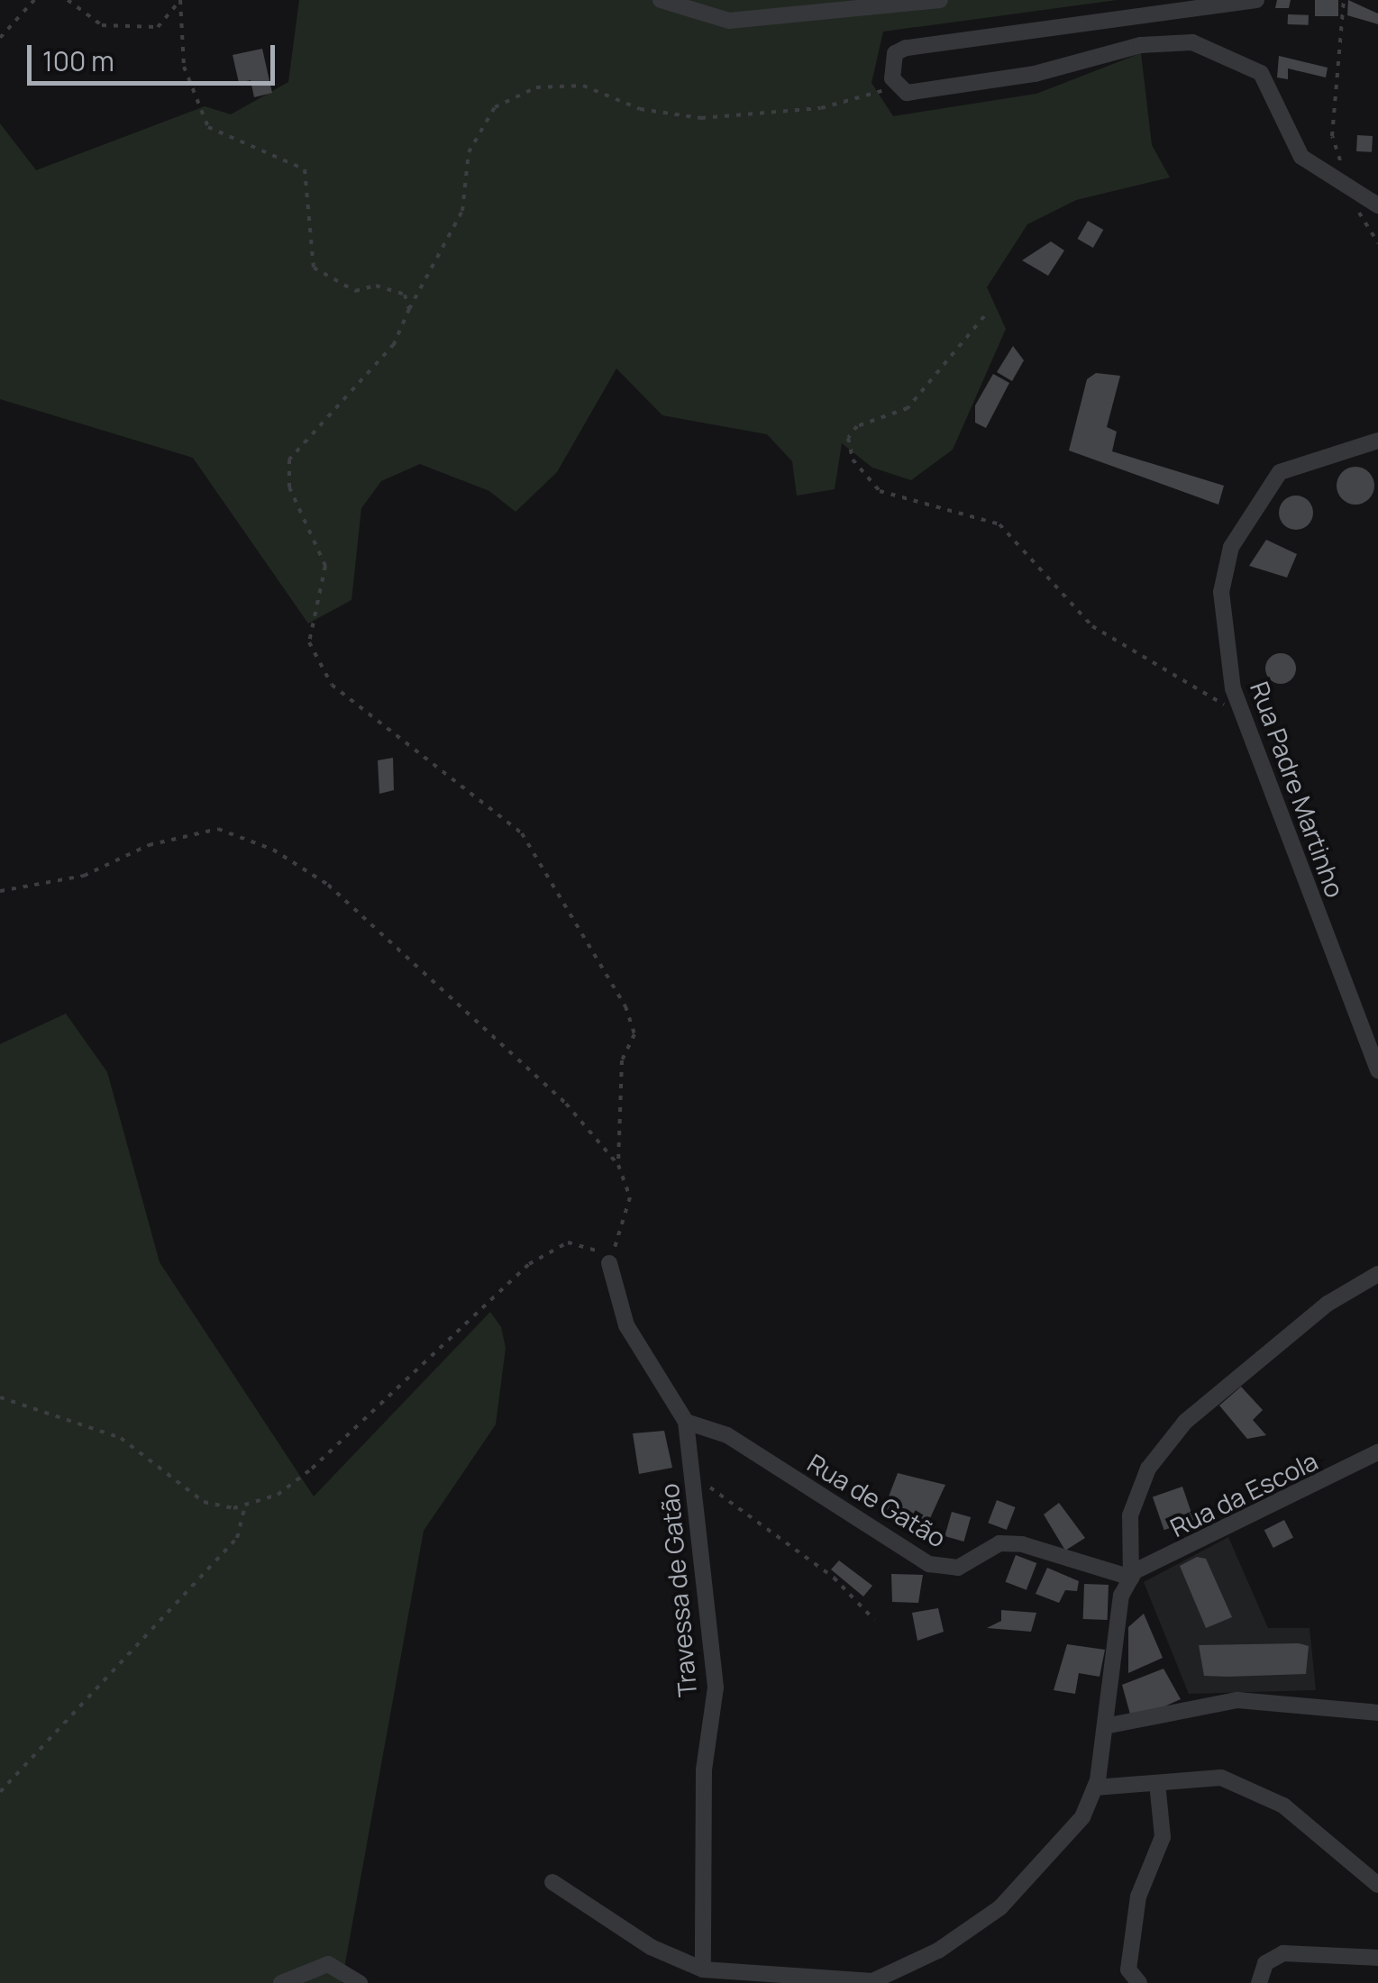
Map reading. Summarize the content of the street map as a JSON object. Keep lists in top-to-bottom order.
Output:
{
  "streets": {
    "street": [
      "Rua Padre Martinho",
      "Rua da Escola",
      "Rua de Gatão",
      "Travessa de Gatão"
    ]
  },
  "crossings": [
    ["Rua da Escola", "Rua de Gatão"],
    ["Rua de Gatão", "Travessa de Gatão"]
  ],
  "scale_bar": "100 m"
}
